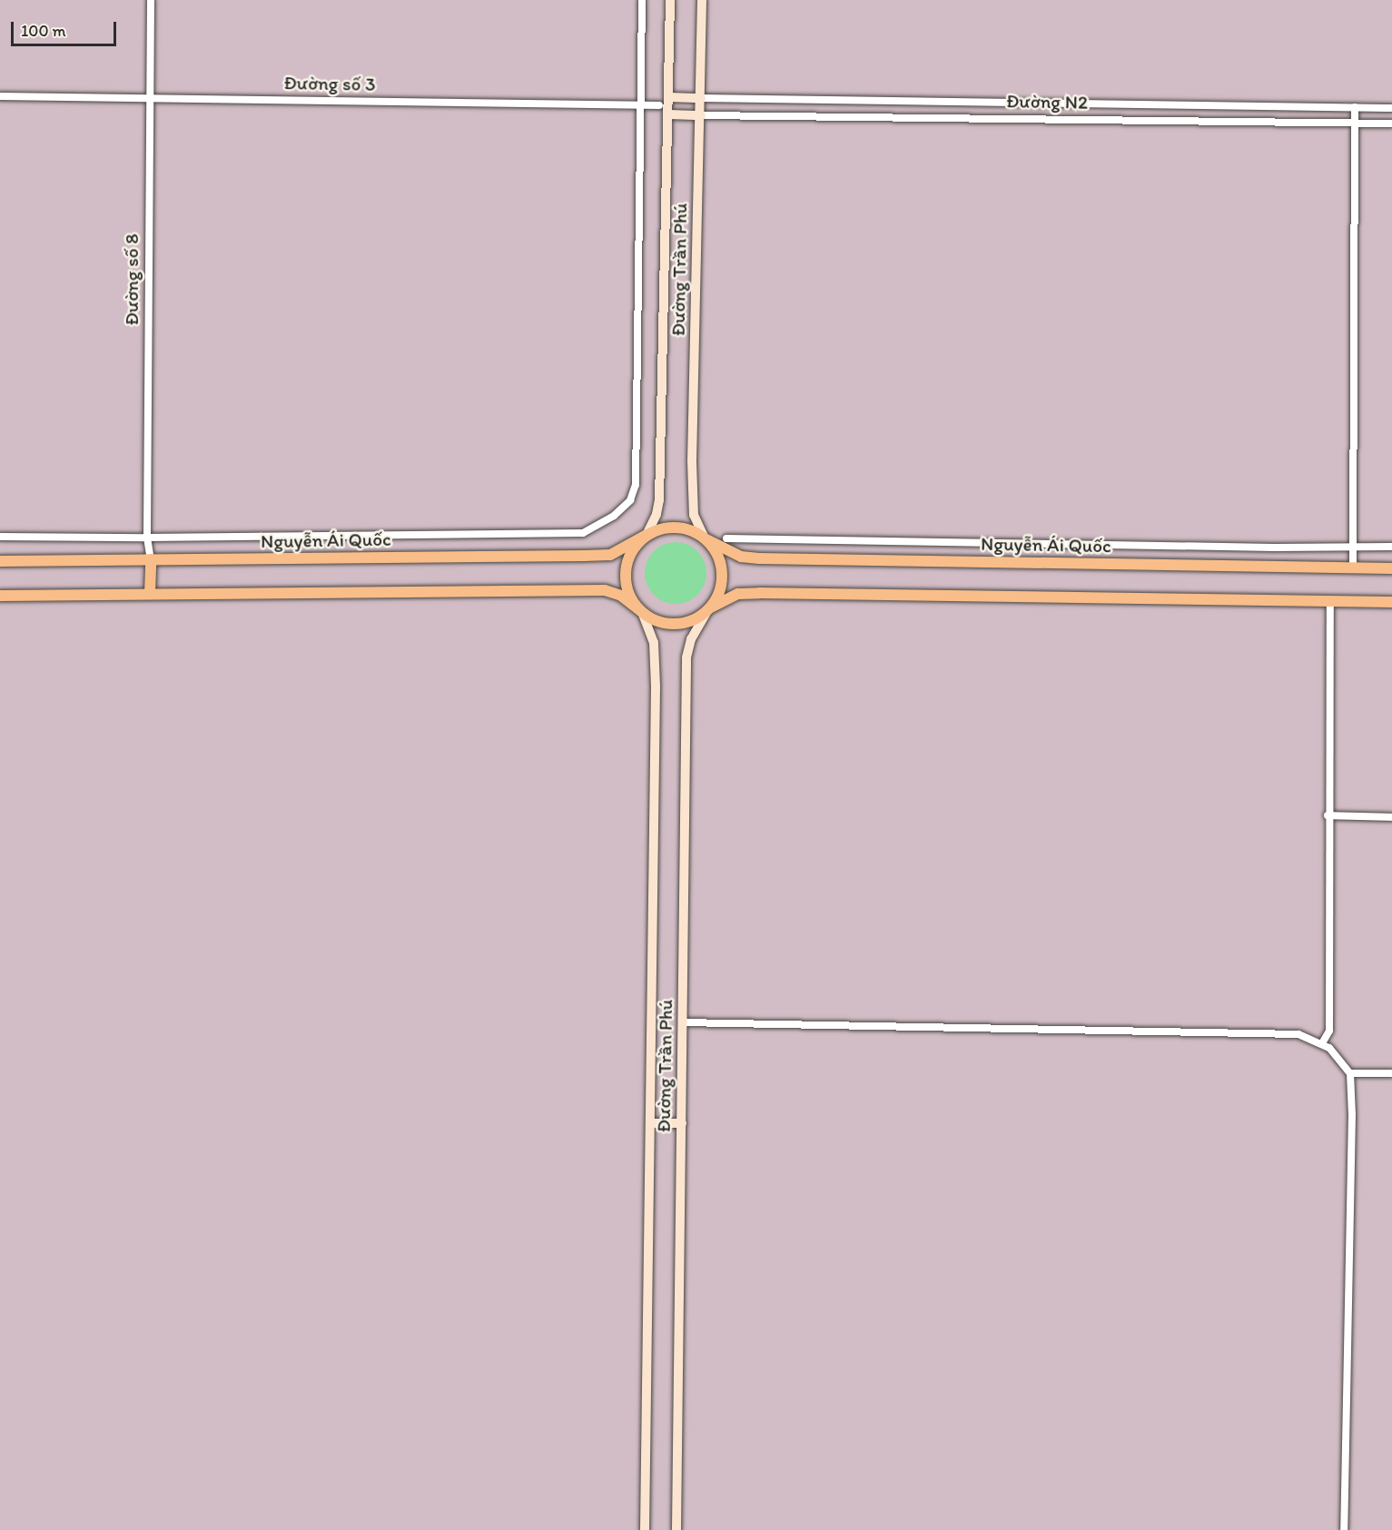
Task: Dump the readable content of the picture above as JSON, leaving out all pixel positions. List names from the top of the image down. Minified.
{"streets":{"main road":["Đường Trần Phú","Nguyễn Ái Quốc"],"street":["Đường số 3","Đường N2","Đường số 8"]},"crossings":[["Đường số 3","Đường số 8"],["Đường N2","Đường Trần Phú"],["Đường Trần Phú","Nguyễn Ái Quốc"],["Đường số 8","Nguyễn Ái Quốc"]],"scale_bar":"100 m"}
